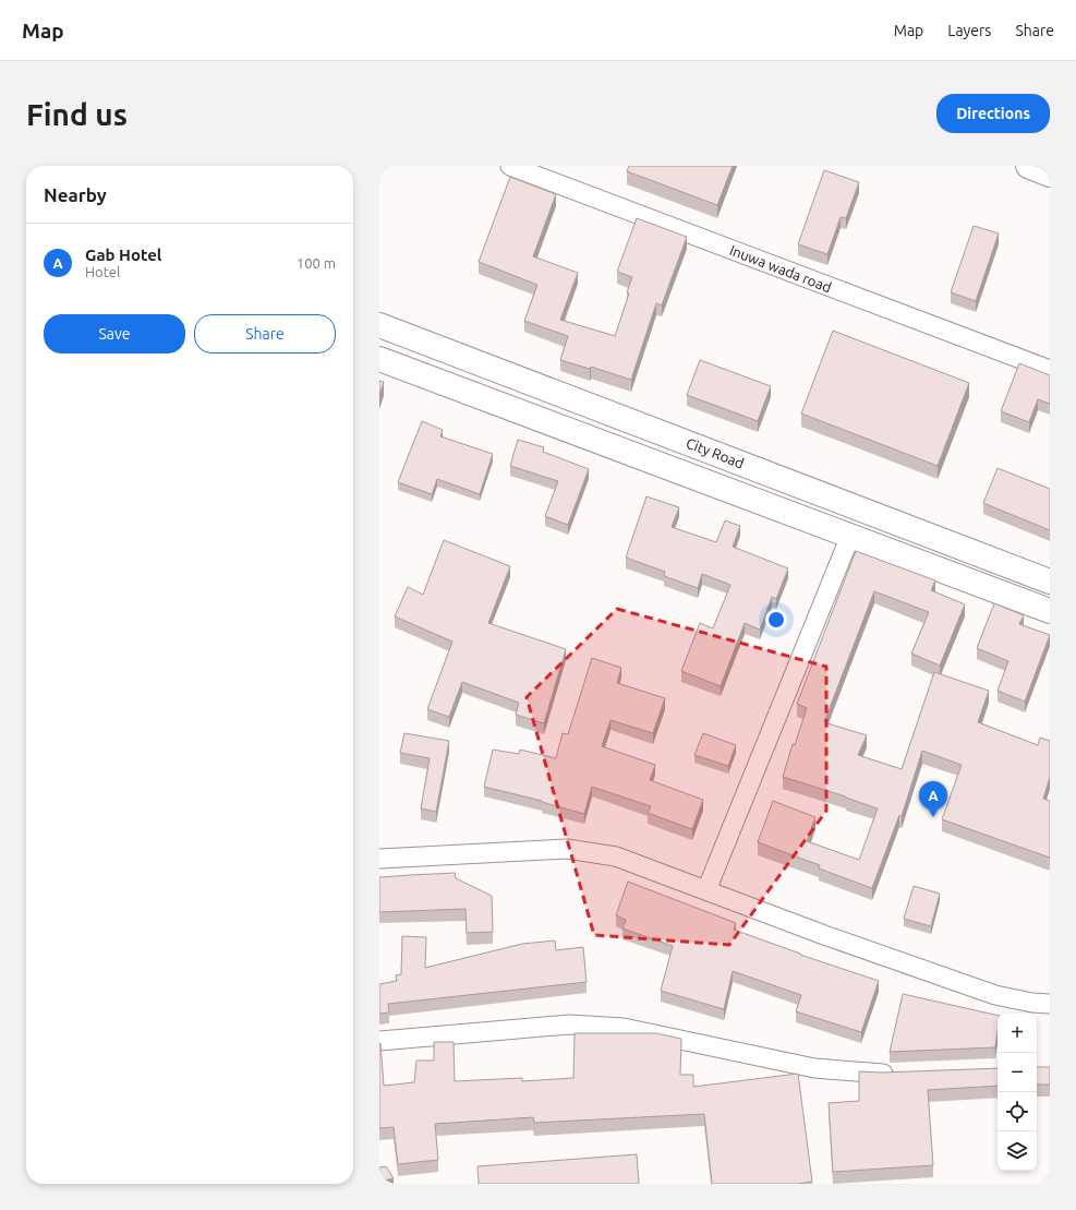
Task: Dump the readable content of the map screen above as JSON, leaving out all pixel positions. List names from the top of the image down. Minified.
{"streets":{"main road":["City Road"],"street":["Inuwa wada road"]},"page":{"header":"Map","nav":["Map","Layers","Share"],"buttons":["Directions",["Save","Share"]],"title":"Find us","heading":"Nearby","list":[{"mark":"A","name":"Gab Hotel","note":"Hotel","value":"100 m"}],"pins":"A","map_buttons":["+","−"]}}
